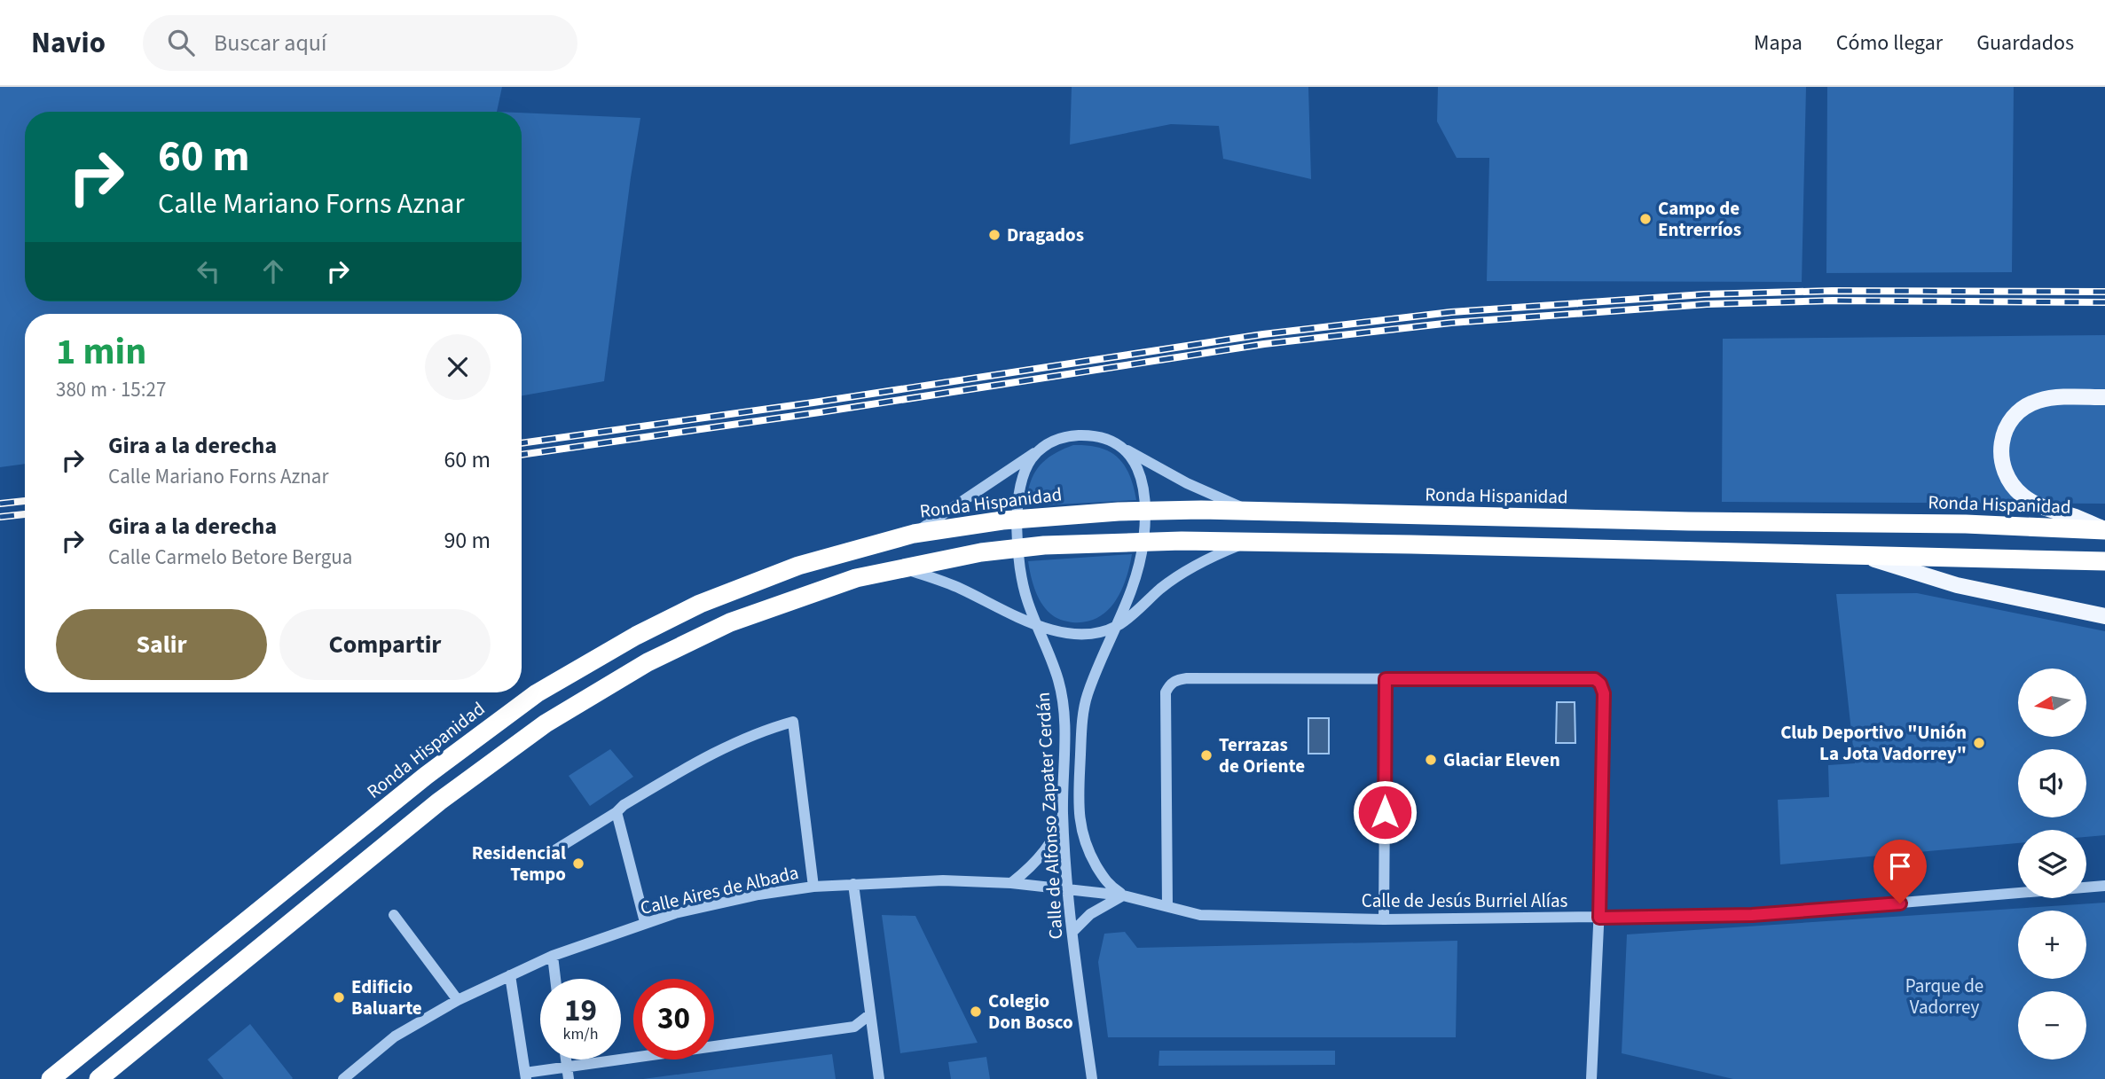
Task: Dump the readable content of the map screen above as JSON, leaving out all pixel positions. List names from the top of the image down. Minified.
{"streets":{"highway":["Ronda Hispanidad"],"street":["Calle de Alfonso Zapater Cerdán","Calle Aires de Albada","Calle de Jesús Burriel Alías"]},"crossings":[["Ronda Hispanidad","Calle de Alfonso Zapater Cerdán"],["Calle de Alfonso Zapater Cerdán","Calle Aires de Albada"],["Calle de Alfonso Zapater Cerdán","Calle de Jesús Burriel Alías"],["Calle Aires de Albada","Calle de Jesús Burriel Alías"]],"parks":["Parque de Vadorrey"],"places":["Campo de Entrerríos","Dragados","Club Deportivo \"Unión La Jota Vadorrey\"","Terrazas de Oriente","Glaciar Eleven","Residencial Tempo","Edificio Baluarte","Colegio Don Bosco"],"north":"left","page":{"header":"Navio","search":"Buscar aquí","nav":["Mapa","Cómo llegar","Guardados"],"turn":["60 m","Calle Mariano Forns Aznar"],"heading":["1 min","380 m · 15:27"],"list":[{"name":"Gira a la derecha","note":"Calle Mariano Forns Aznar","value":"60 m"},{"name":"Gira a la derecha","note":"Calle Carmelo Betore Bergua","value":"90 m"}],"buttons":["Salir","Compartir"],"map_buttons":["+","−"],"speed":"19 km/h","limit":"30"}}
